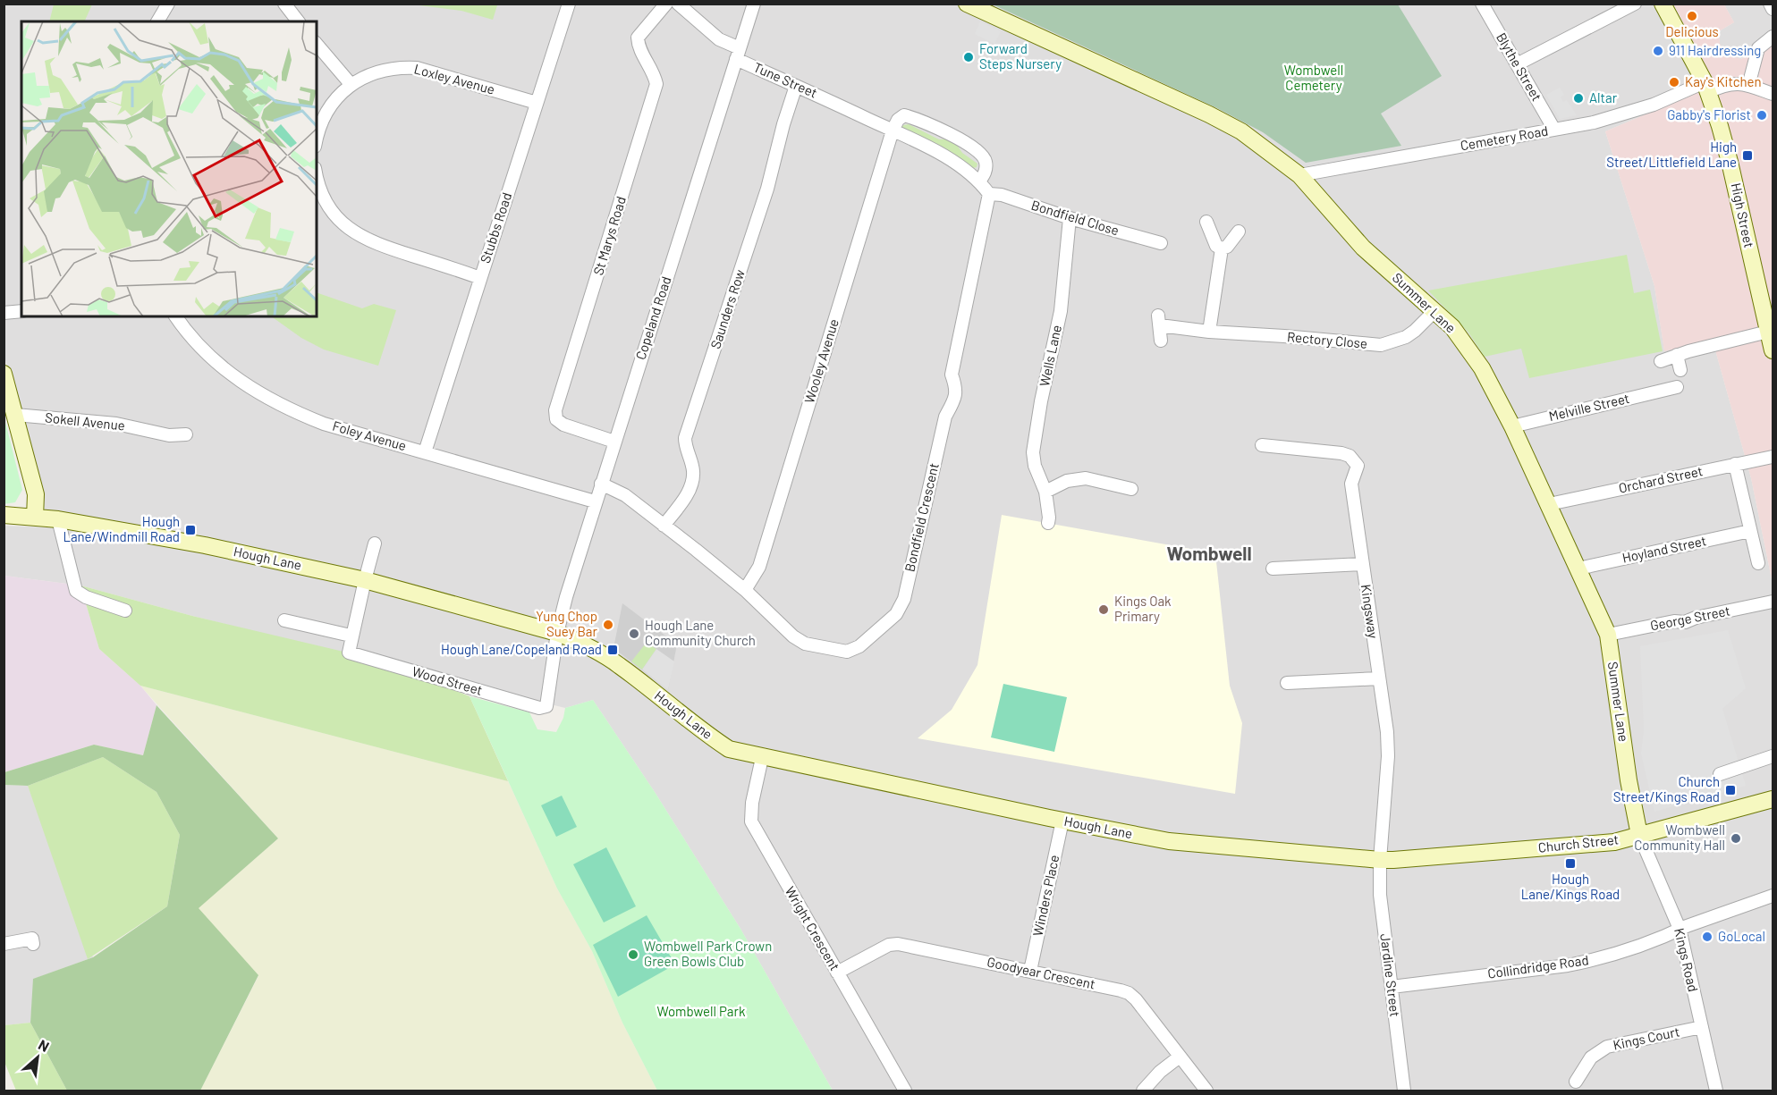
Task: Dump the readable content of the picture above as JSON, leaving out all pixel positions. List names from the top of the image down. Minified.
{"streets":{"main road":["High Street","Summer Lane","Hough Lane","Church Street"],"street":["Blythe Street","Loxley Avenue","Tune Street","Cemetery Road","Bondfield Close","Stubbs Road","St Marys Road","Saunders Row","Copeland Road","Rectory Close","Wells Lane","Wooley Avenue","Melville Street","Sokell Avenue","Foley Avenue","Orchard Street","Bondfield Crescent","Hoyland Street","Kingsway","George Street","Wood Street","Winders Place","Wright Crescent","Kings Road","Collindridge Road","Goodyear Crescent","Jardine Street","Kings Court"]},"crossings":[["Blythe Street","Cemetery Road"],["Loxley Avenue","Stubbs Road"],["Tune Street","Saunders Row"],["Tune Street","Copeland Road"],["Tune Street","Wooley Avenue"],["Cemetery Road","High Street"],["Cemetery Road","Summer Lane"],["Bondfield Close","Wells Lane"],["Bondfield Close","Bondfield Crescent"],["Stubbs Road","Foley Avenue"],["St Marys Road","Copeland Road"],["Summer Lane","Rectory Close"],["Summer Lane","Melville Street"],["Summer Lane","Orchard Street"],["Summer Lane","Hoyland Street"],["Summer Lane","George Street"],["Summer Lane","Church Street"],["Summer Lane","Kings Road"],["Saunders Row","Bondfield Crescent"],["Copeland Road","Foley Avenue"],["Copeland Road","Hough Lane"],["Copeland Road","Wood Street"],["Wooley Avenue","Bondfield Crescent"],["Hough Lane","Kingsway"],["Hough Lane","Wood Street"],["Hough Lane","Church Street"],["Hough Lane","Winders Place"],["Hough Lane","Wright Crescent"],["Hough Lane","Jardine Street"],["Kingsway","Church Street"],["Kingsway","Jardine Street"],["Church Street","Kings Road"],["Church Street","Jardine Street"],["Winders Place","Goodyear Crescent"],["Wright Crescent","Goodyear Crescent"],["Kings Road","Collindridge Road"],["Kings Road","Kings Court"],["Collindridge Road","Jardine Street"]],"districts":["Wombwell"],"parks":["Wombwell Cemetery","Wombwell Park"],"places":{"other":["Delicious","911 Hairdressing","Forward Steps Nursery","Kay's Kitchen","Altar","Gabby's Florist","Kings Oak Primary","Yung Chop Suey Bar","Hough Lane Community Church","Wombwell Community Hall","GoLocal","Wombwell Park Crown Green Bowls Club"],"transit":["High Street/Littlefield Lane","Hough Lane/Windmill Road","Hough Lane/Copeland Road","Church Street/Kings Road","Hough Lane/Kings Road"]},"north":"top right"}
